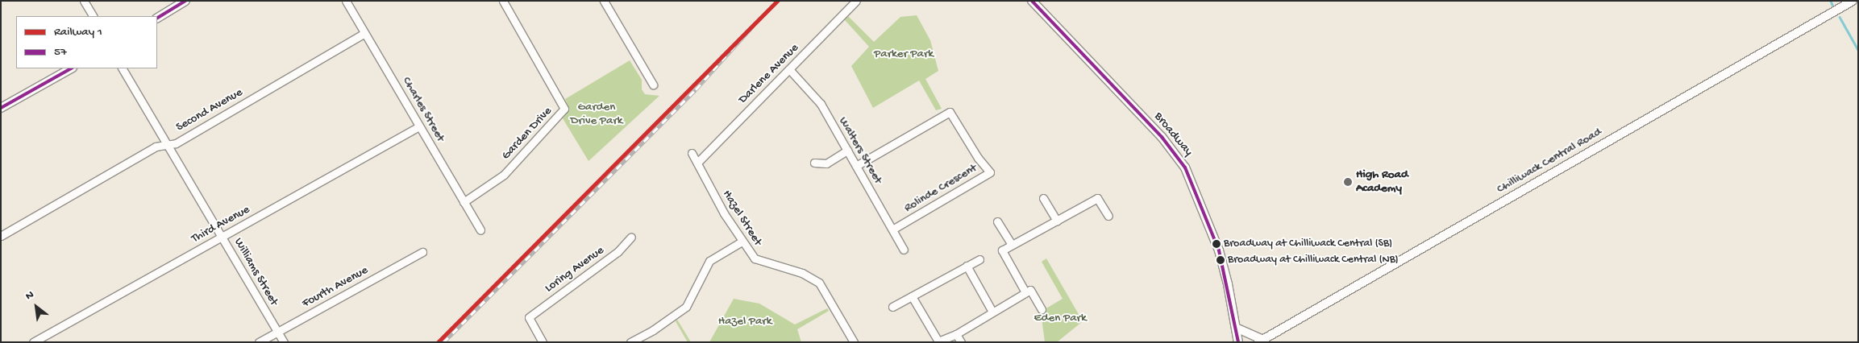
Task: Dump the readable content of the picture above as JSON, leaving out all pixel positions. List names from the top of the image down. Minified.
{"streets":{"street":["Darlene Avenue","Charles Street","Second Avenue","Garden Drive","Broadway","Walters Street","Chilliwack Central Road","Rolinde Crescent","Hazel Street","Third Avenue","Loring Avenue","Williams Street","Fourth Avenue"]},"crossings":[["Darlene Avenue","Walters Street"],["Darlene Avenue","Hazel Street"],["Charles Street","Second Avenue"],["Charles Street","Garden Drive"],["Charles Street","Third Avenue"],["Second Avenue","Williams Street"],["Walters Street","Rolinde Crescent"],["Third Avenue","Williams Street"],["Williams Street","Fourth Avenue"]],"parks":["Parker Park","Garden Drive Park","Eden Park","Hazel Park"],"places":["High Road Academy","Broadway at Chilliwack Central (SB)","Broadway at Chilliwack Central (NB)"],"lines":["rail line 1","transit line 57"],"legend":["Railway 1","57"],"north":"top left"}
